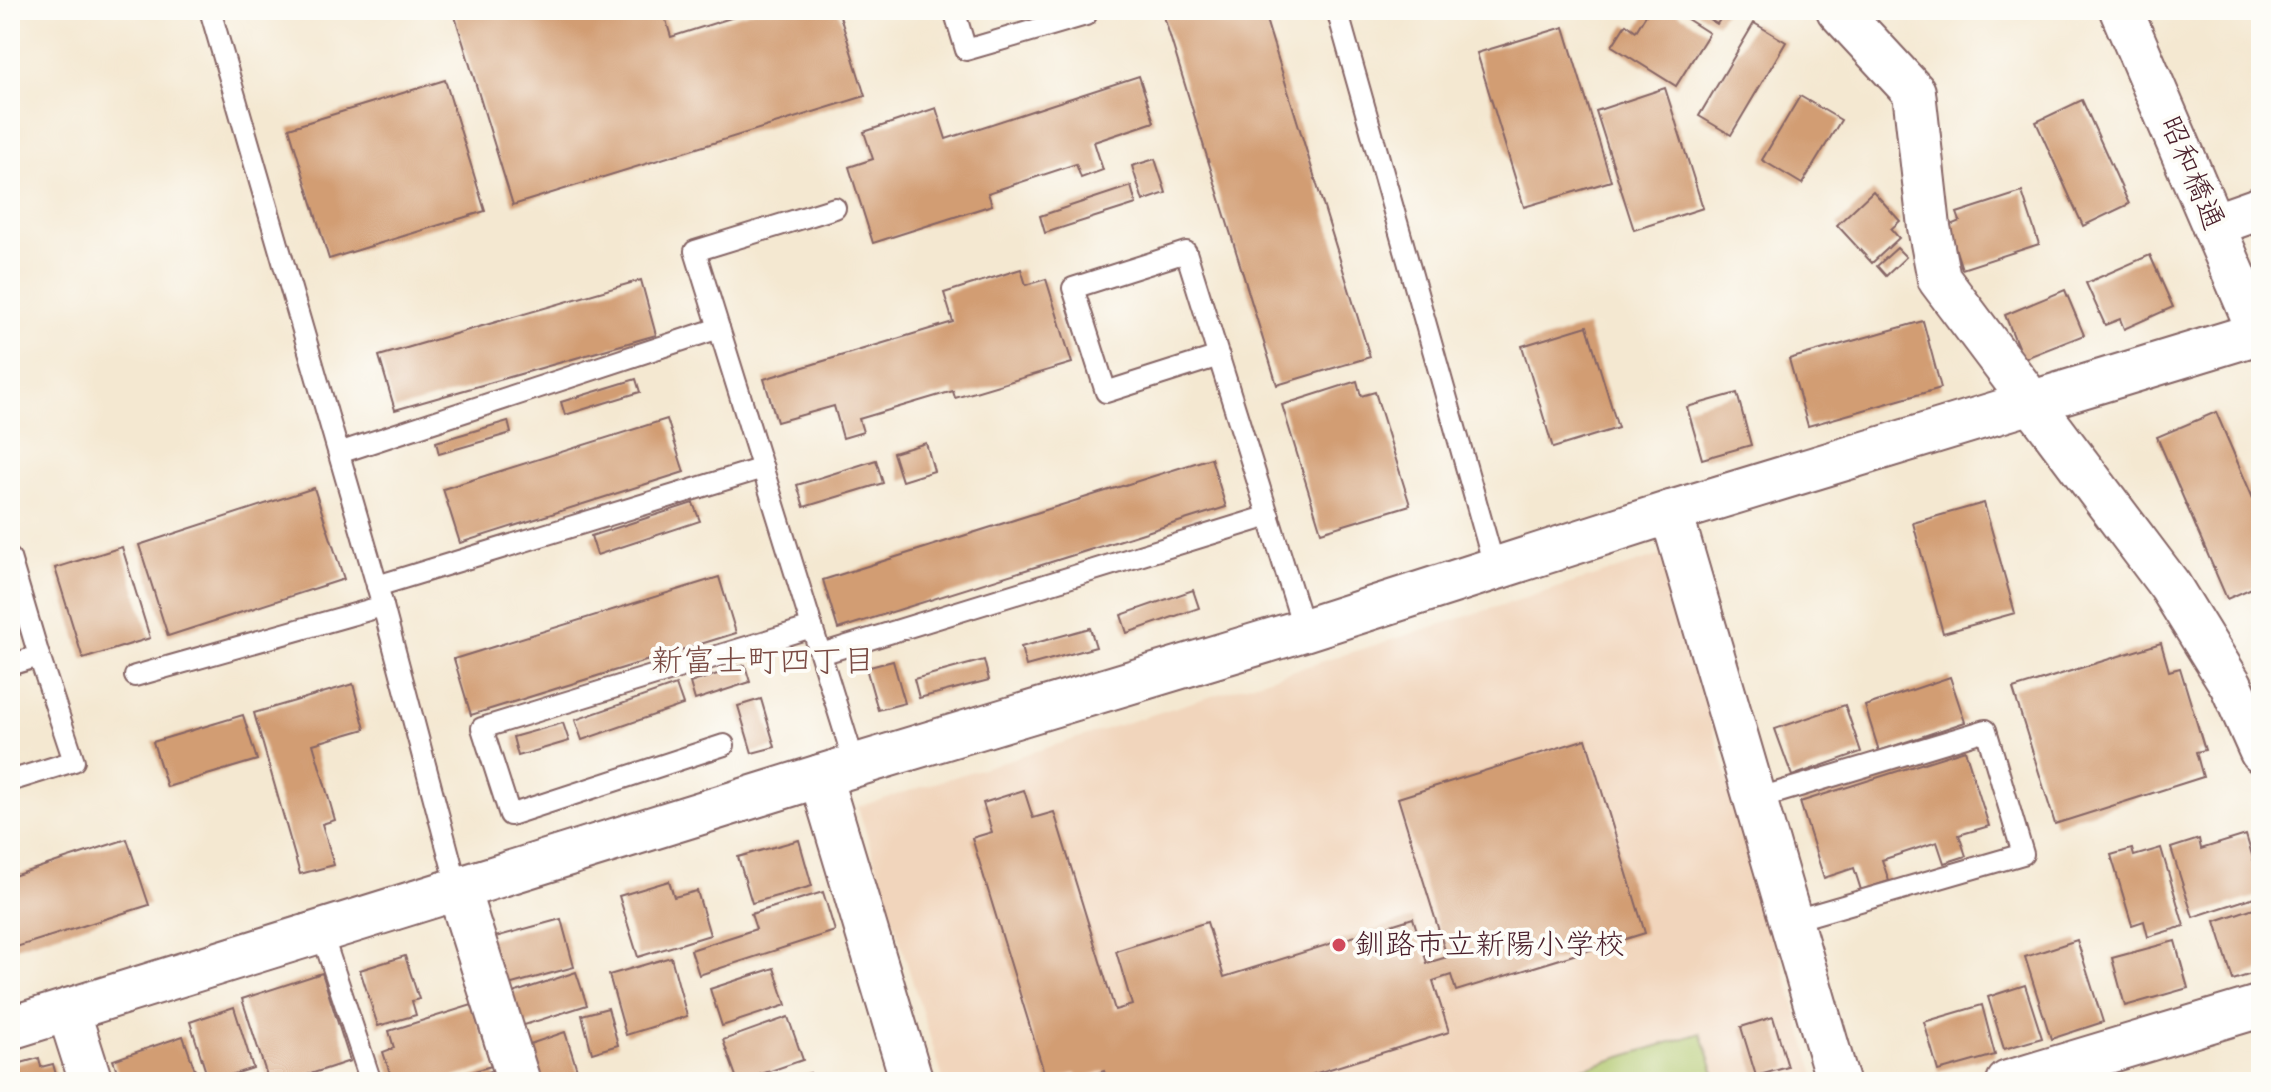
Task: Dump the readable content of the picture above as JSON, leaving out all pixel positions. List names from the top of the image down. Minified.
{"streets":{"street":["昭和橋通"]},"districts":["新富士町四丁目"],"places":["釧路市立新陽小学校"]}
